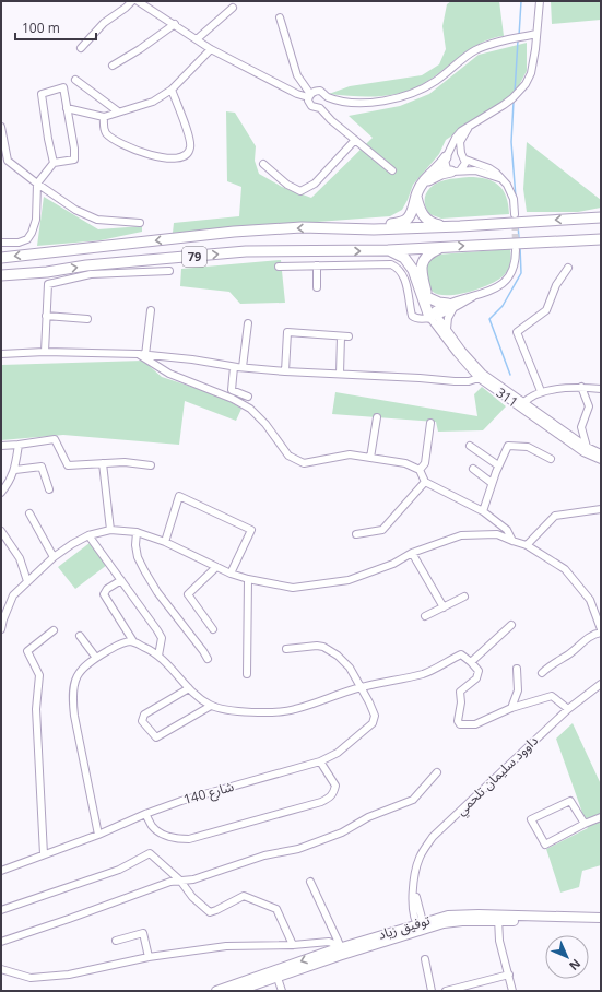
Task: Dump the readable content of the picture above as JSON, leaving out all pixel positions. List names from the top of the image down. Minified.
{"streets":{"highway":["79"],"main road":["توفيق زياد"],"street":["311","داوود سليمان تلحمي","شارع 140"]},"crossings":[["داوود سليمان تلحمي","توفيق زياد"]],"scale_bar":"100 m","north":"bottom right"}
